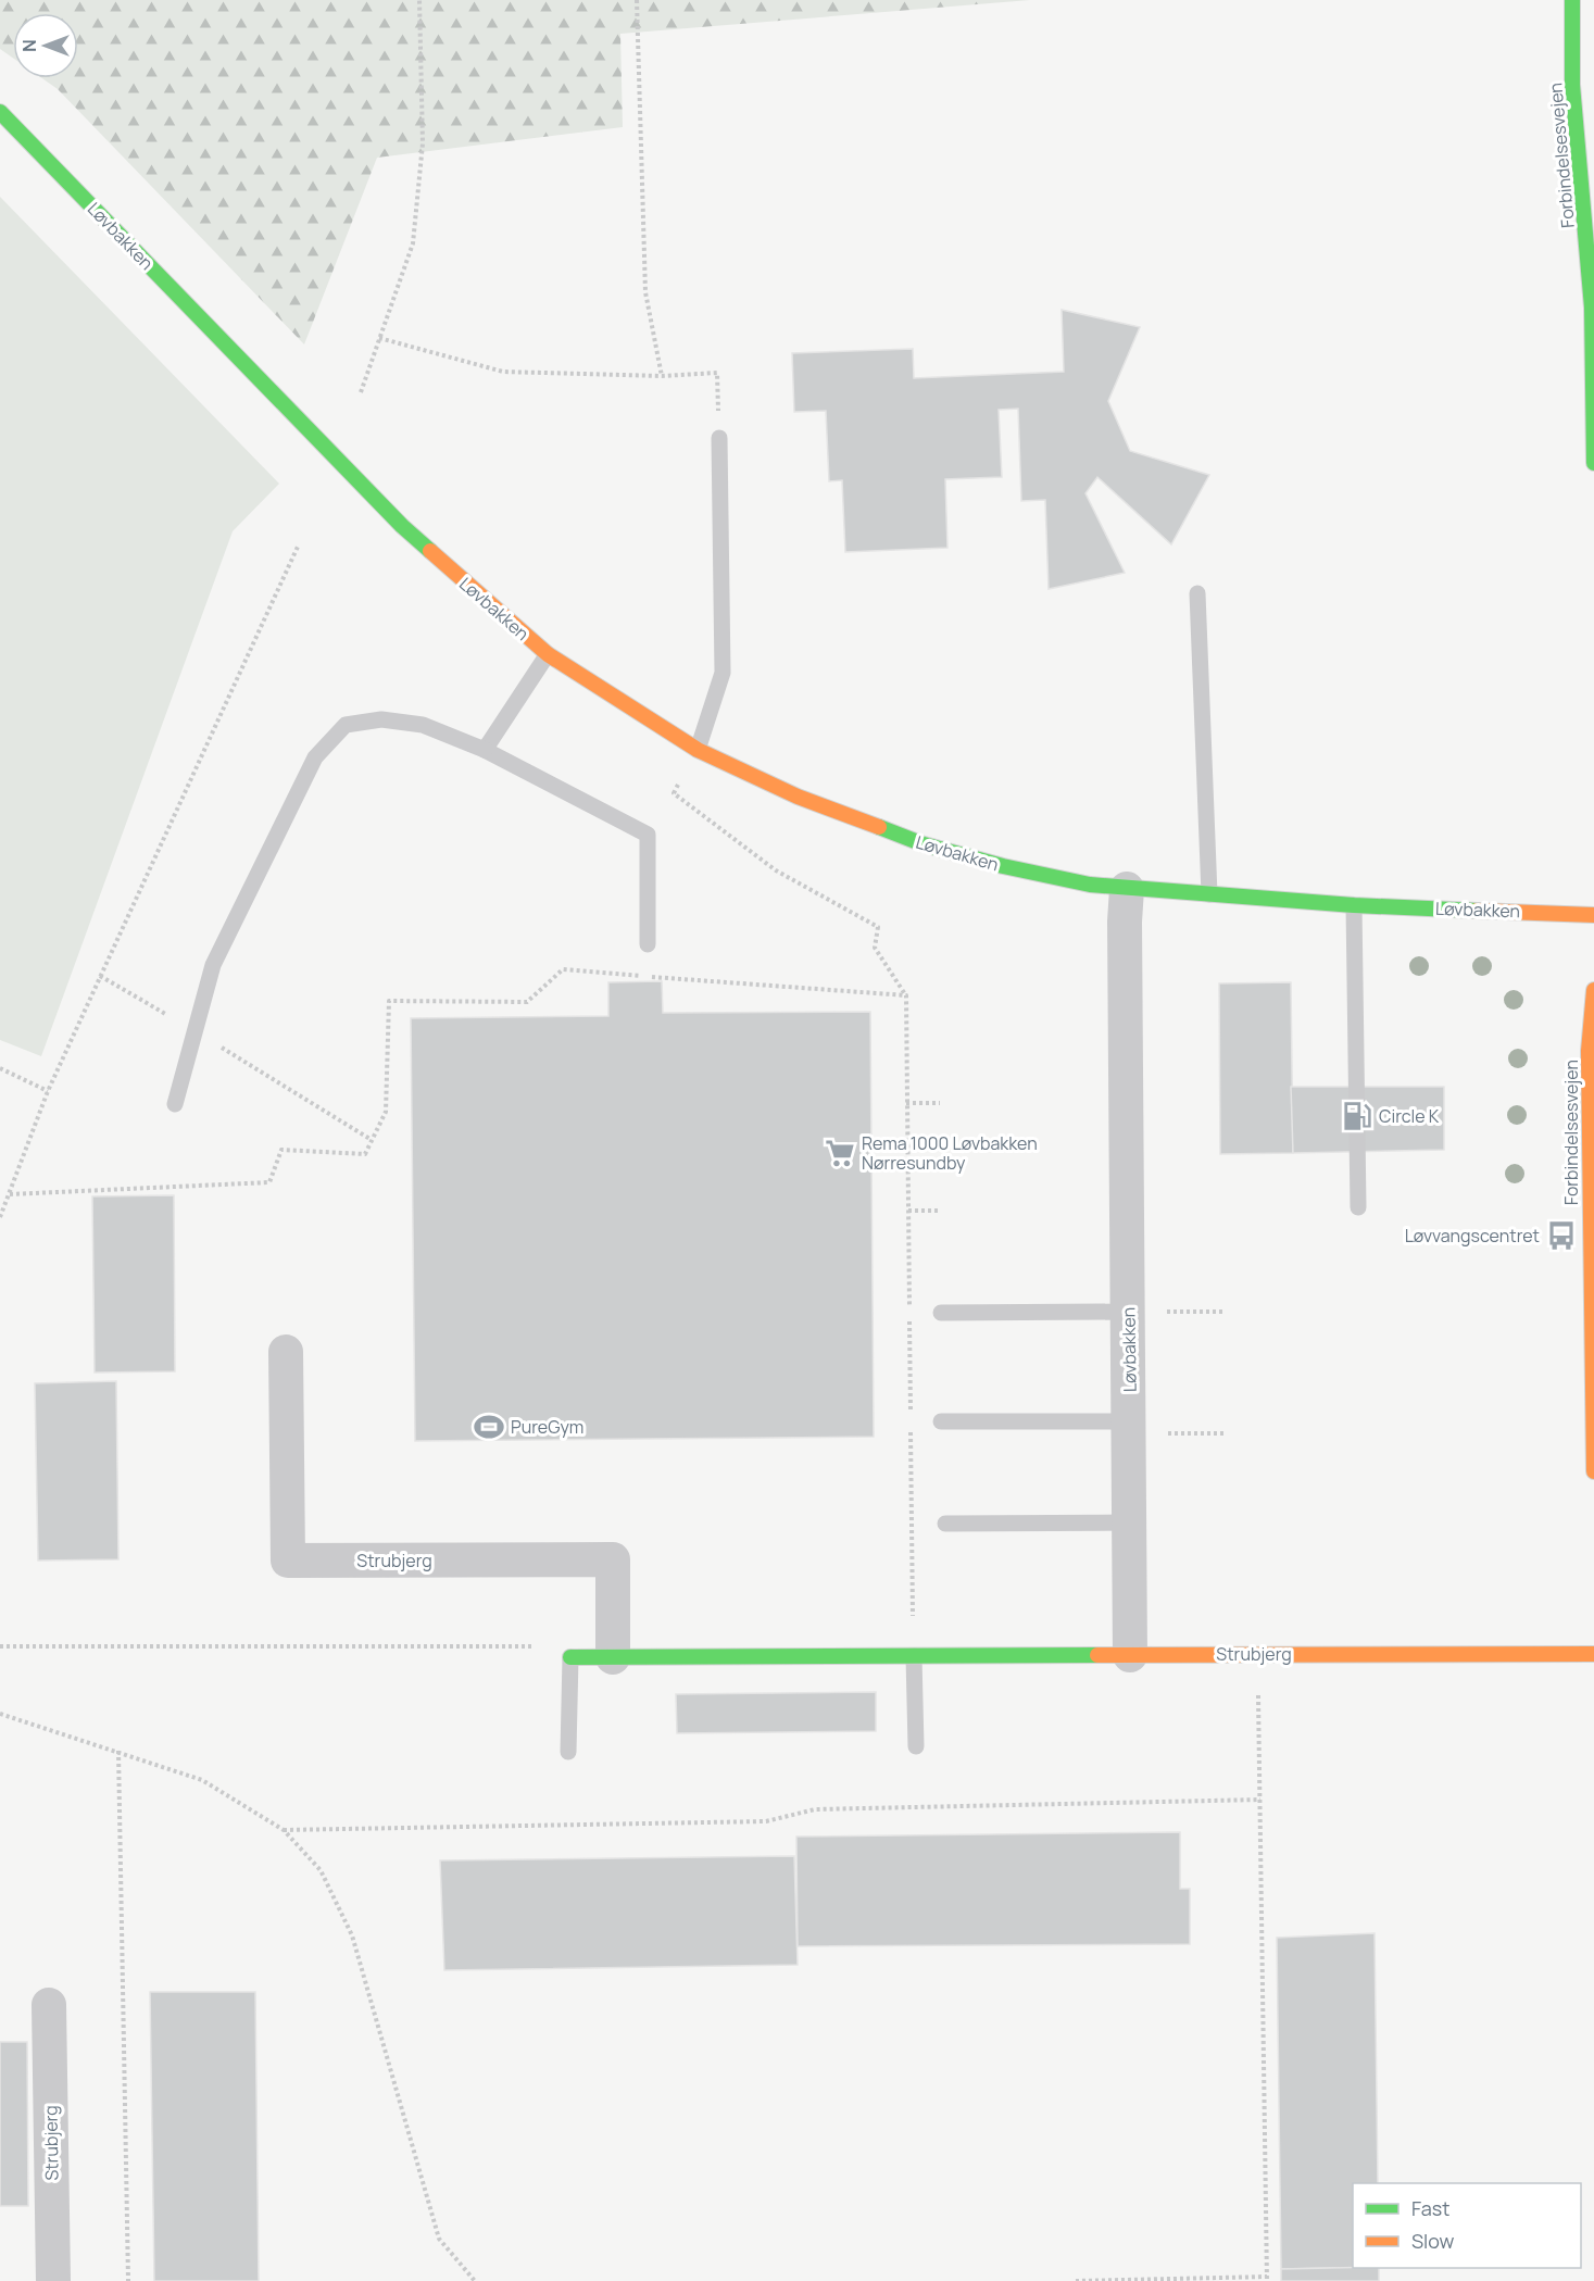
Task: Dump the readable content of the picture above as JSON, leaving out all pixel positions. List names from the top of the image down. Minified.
{"streets":{"street":["Forbindelsesvejen","Løvbakken","Strubjerg"]},"crossings":[["Løvbakken","Strubjerg"]],"places":{"fuel station":["Circle K"],"supermarket":["Rema 1000 Løvbakken Nørresundby"],"bus stop":["Løvvangscentret"],"sports":["PureGym"]},"legend":["Fast","Slow"],"north":"left"}
